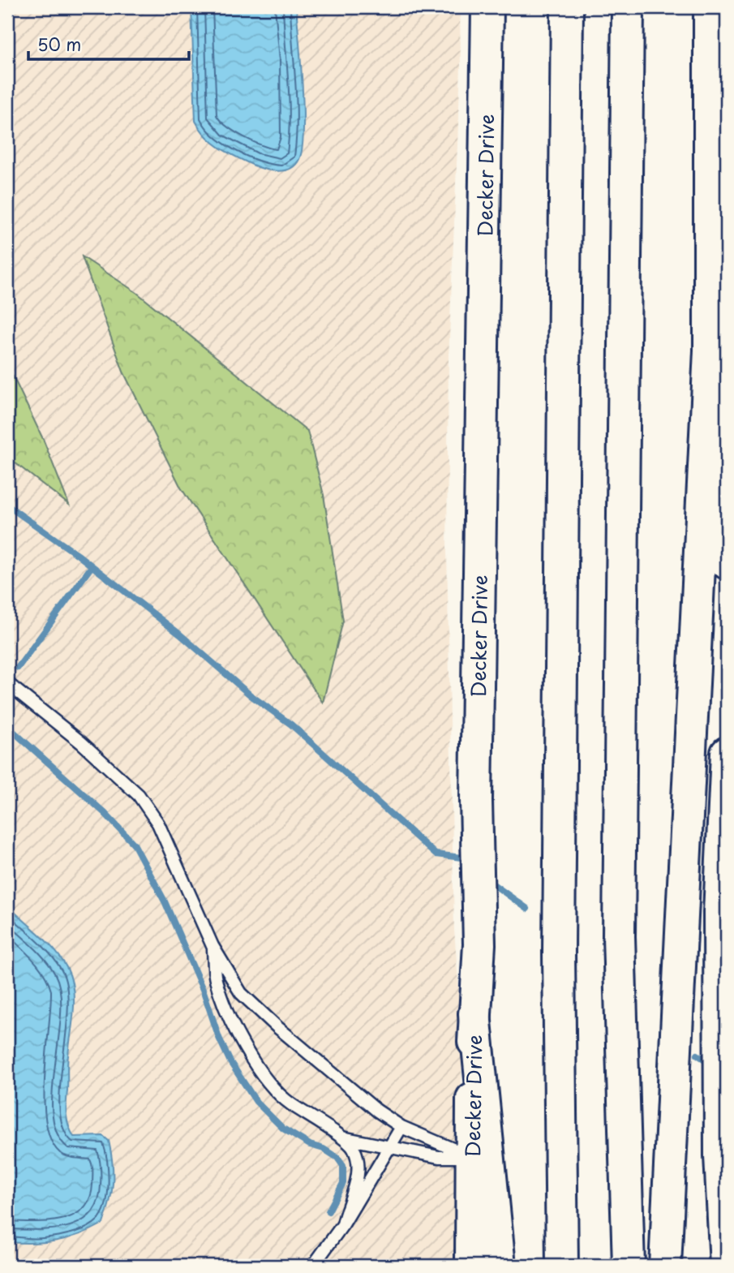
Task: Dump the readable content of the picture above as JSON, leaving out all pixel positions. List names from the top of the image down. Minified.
{"streets":{"main road":["Decker Drive"]},"scale_bar":"50 m"}
